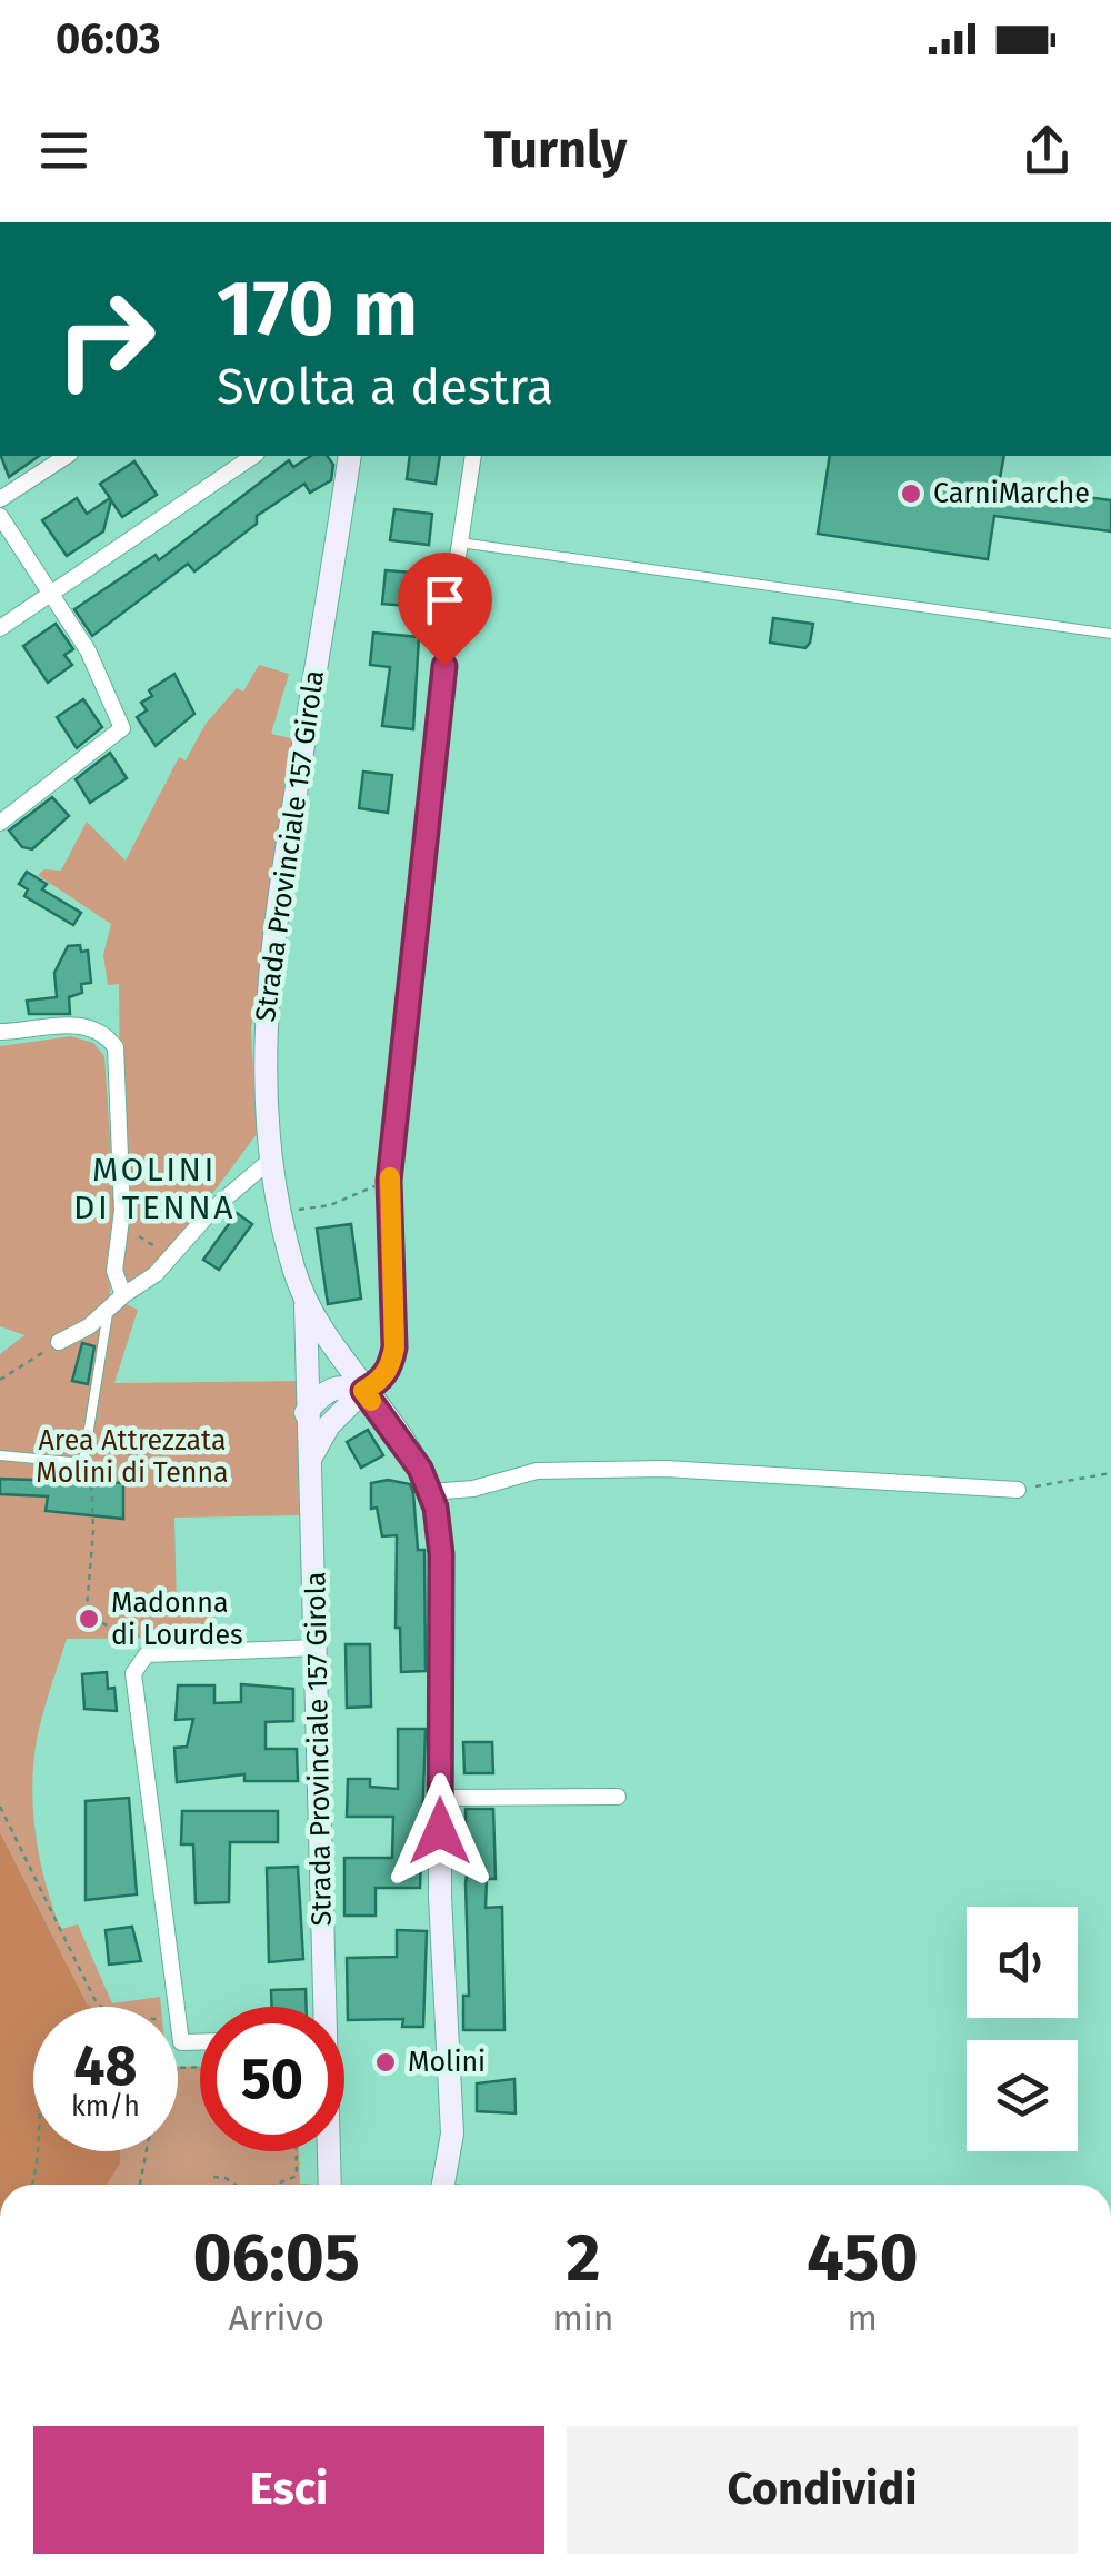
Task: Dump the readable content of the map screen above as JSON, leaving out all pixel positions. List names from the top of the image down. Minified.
{"streets":{"main road":["Strada Provinciale 157 Girola"]},"districts":["MOLINI DI TENNA"],"parks":["Area Attrezzata Molini di Tenna"],"places":["CarniMarche","Madonna di Lourdes","Molini"],"page":{"status":"06:03","header":"Turnly","turn":["170 m","Svolta a destra"],"speed":"48 km/h","limit":"50","eta":["06:05","Arrivo","2","min","450","m"],"buttons":["Esci","Condividi"]}}
